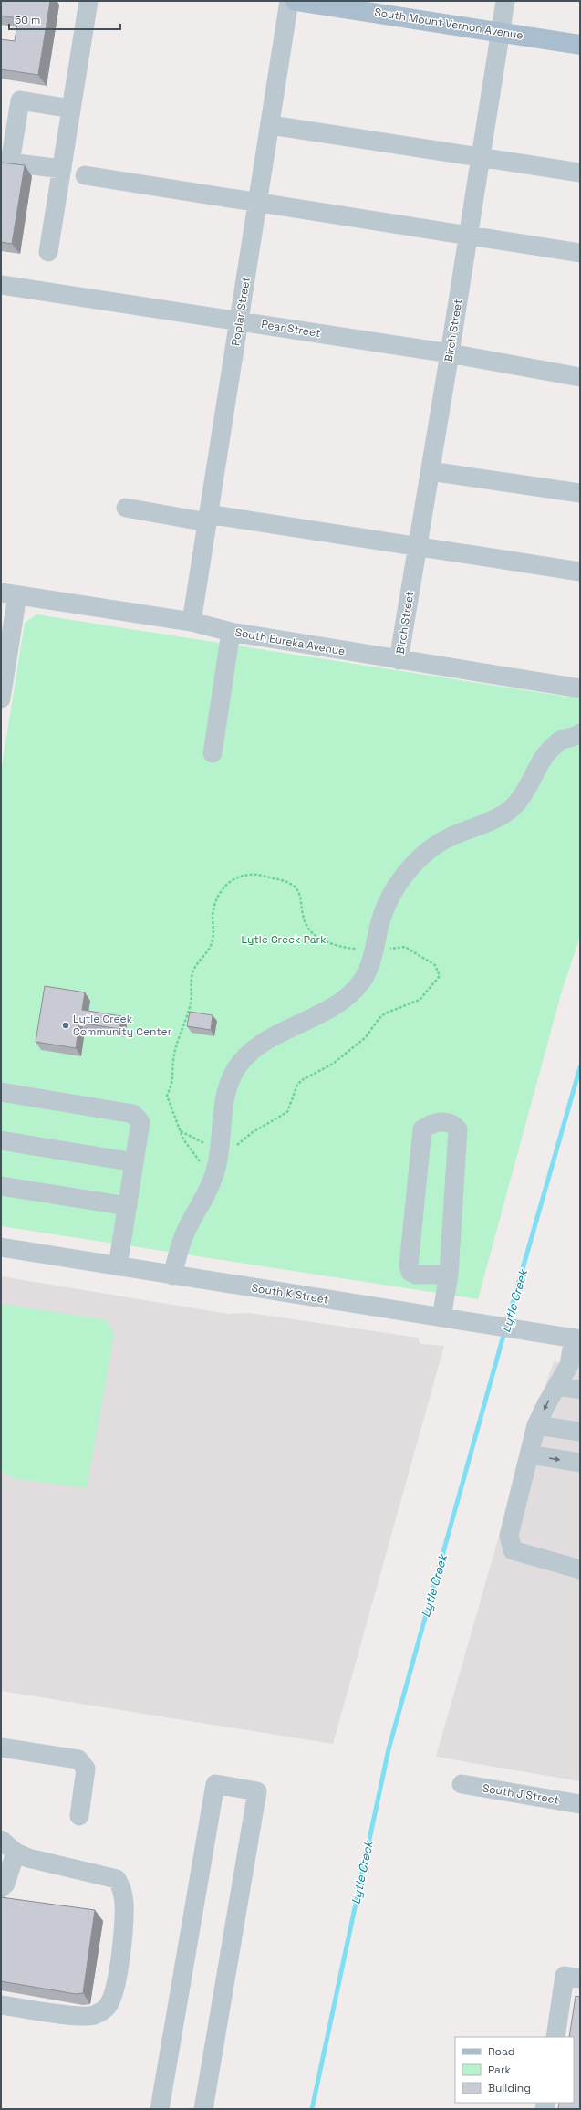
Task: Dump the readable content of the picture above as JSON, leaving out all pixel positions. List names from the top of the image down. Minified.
{"streets":{"main road":["South Mount Vernon Avenue"],"street":["Poplar Street","Pear Street","Birch Street","South Eureka Avenue","South K Street","South J Street"]},"crossings":[["South Mount Vernon Avenue","Birch Street"],["Poplar Street","Pear Street"],["Poplar Street","South Eureka Avenue"],["Pear Street","Birch Street"],["Birch Street","South Eureka Avenue"]],"water":["Lytle Creek"],"parks":["Lytle Creek Park"],"places":["Lytle Creek Community Center"],"legend":["Road","Park","Building"],"scale_bar":"50 m"}
